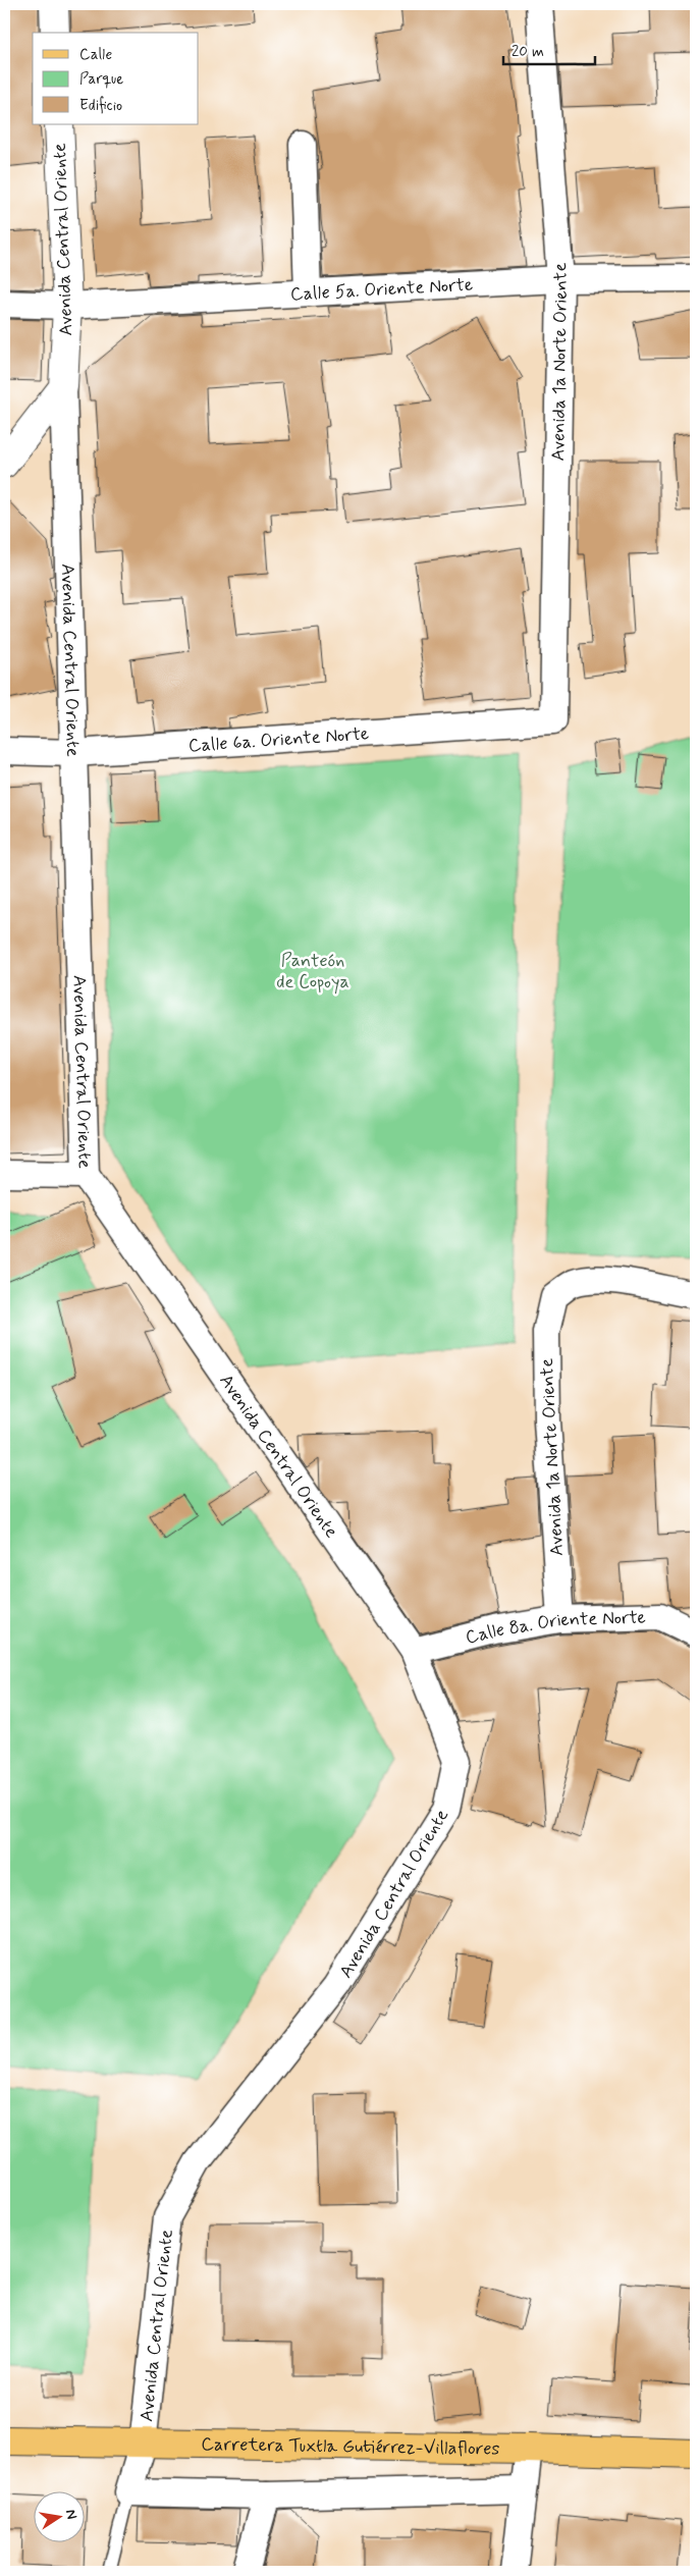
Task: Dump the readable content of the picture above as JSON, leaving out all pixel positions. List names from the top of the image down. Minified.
{"streets":{"main road":["Carretera Tuxtla Gutiérrez-Villaflores"],"street":["Avenida Central Oriente","Calle 5a. Oriente Norte","Avenida 1a Norte Oriente","Calle 6a. Oriente Norte","Calle 8a. Oriente Norte"]},"crossings":[["Avenida Central Oriente","Calle 5a. Oriente Norte"],["Avenida Central Oriente","Calle 6a. Oriente Norte"],["Avenida Central Oriente","Calle 8a. Oriente Norte"],["Avenida Central Oriente","Carretera Tuxtla Gutiérrez-Villaflores"],["Calle 5a. Oriente Norte","Avenida 1a Norte Oriente"],["Avenida 1a Norte Oriente","Calle 6a. Oriente Norte"],["Avenida 1a Norte Oriente","Calle 8a. Oriente Norte"]],"parks":["Panteón de Copoya"],"legend":["Calle","Parque","Edificio"],"scale_bar":"20 m","north":"right"}
